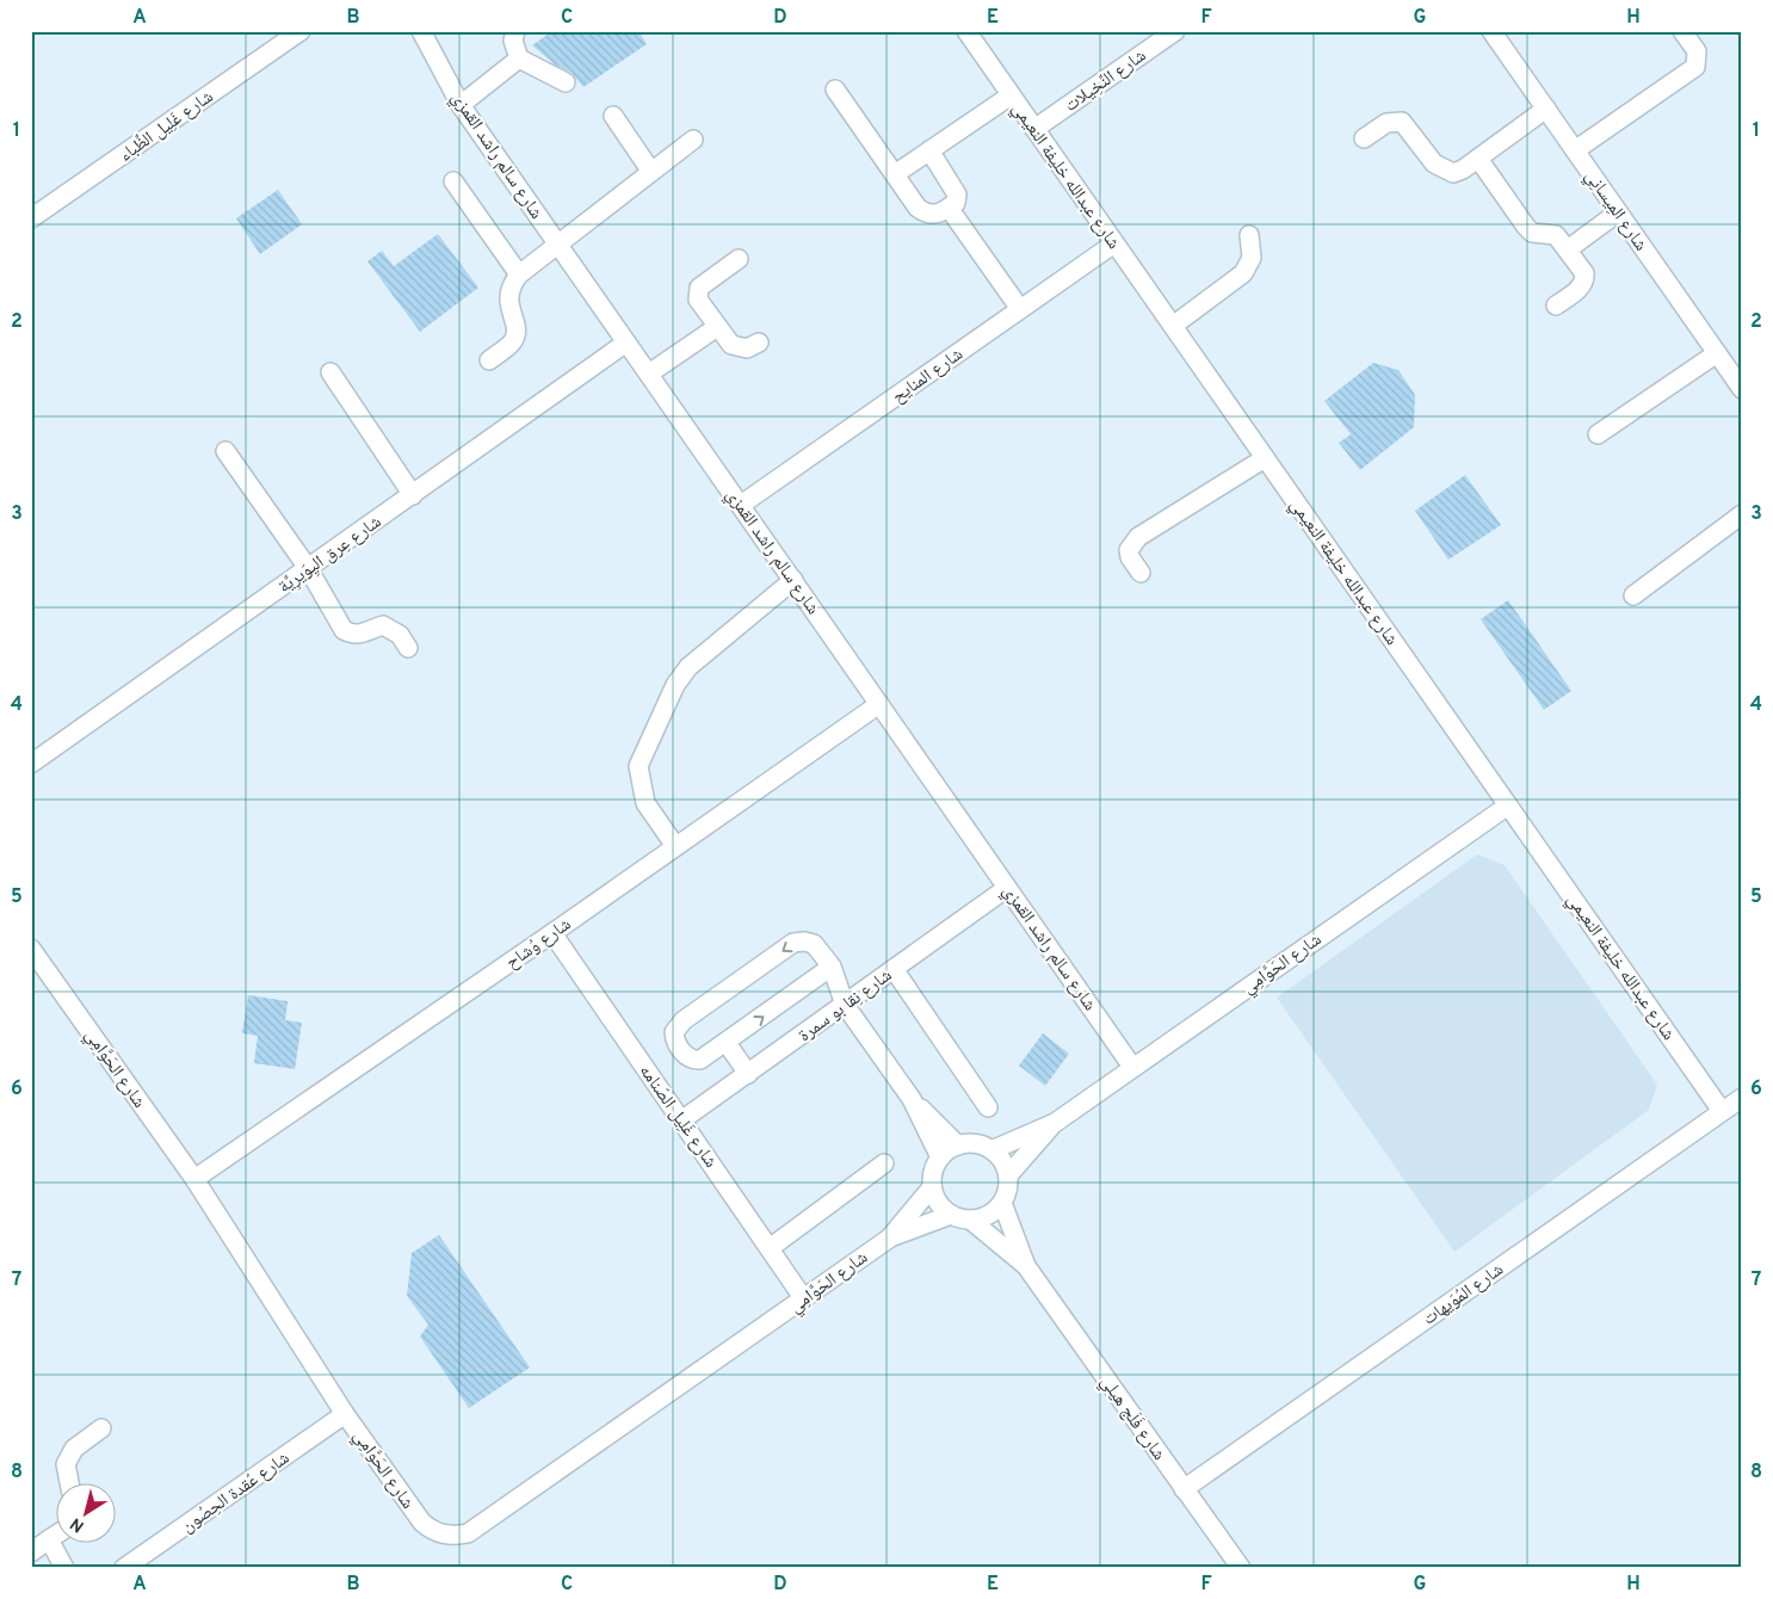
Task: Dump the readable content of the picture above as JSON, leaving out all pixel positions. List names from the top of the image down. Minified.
{"streets":{"street":["شارع النِّخِيلات","شارع غَلِيل الظِّباء","شارع سالم راشد القمزي","شارع عبدالله خليفة النعيمي","شارع المِيسانِي","شارع المنايح","شارع عِرق اليِوَيرِيَّة","شارع وُشاح","شارع الحَوَّامِي","شارع نِقا بو سمرة","شارع غَلِيل الصّنامه","شارع المُوَيهات","شارع فَلَج هيلي","شارع عُقدة الحِصُون"]},"crossings":[["شارع النِّخِيلات","شارع عبدالله خليفة النعيمي"],["شارع سالم راشد القمزي","شارع المنايح"],["شارع سالم راشد القمزي","شارع عِرق اليِوَيرِيَّة"],["شارع سالم راشد القمزي","شارع وُشاح"],["شارع سالم راشد القمزي","شارع الحَوَّامِي"],["شارع سالم راشد القمزي","شارع نِقا بو سمرة"],["شارع عبدالله خليفة النعيمي","شارع المنايح"],["شارع عبدالله خليفة النعيمي","شارع الحَوَّامِي"],["شارع عبدالله خليفة النعيمي","شارع المُوَيهات"],["شارع وُشاح","شارع الحَوَّامِي"],["شارع وُشاح","شارع غَلِيل الصّنامه"],["شارع الحَوَّامِي","شارع غَلِيل الصّنامه"],["شارع الحَوَّامِي","شارع فَلَج هيلي"],["شارع الحَوَّامِي","شارع عُقدة الحِصُون"],["شارع نِقا بو سمرة","شارع غَلِيل الصّنامه"],["شارع المُوَيهات","شارع فَلَج هيلي"]],"north":"bottom left","grid":{"columns":["A","B","C","D","E","F","G","H"],"rows":["1","2","3","4","5","6","7","8"]}}
